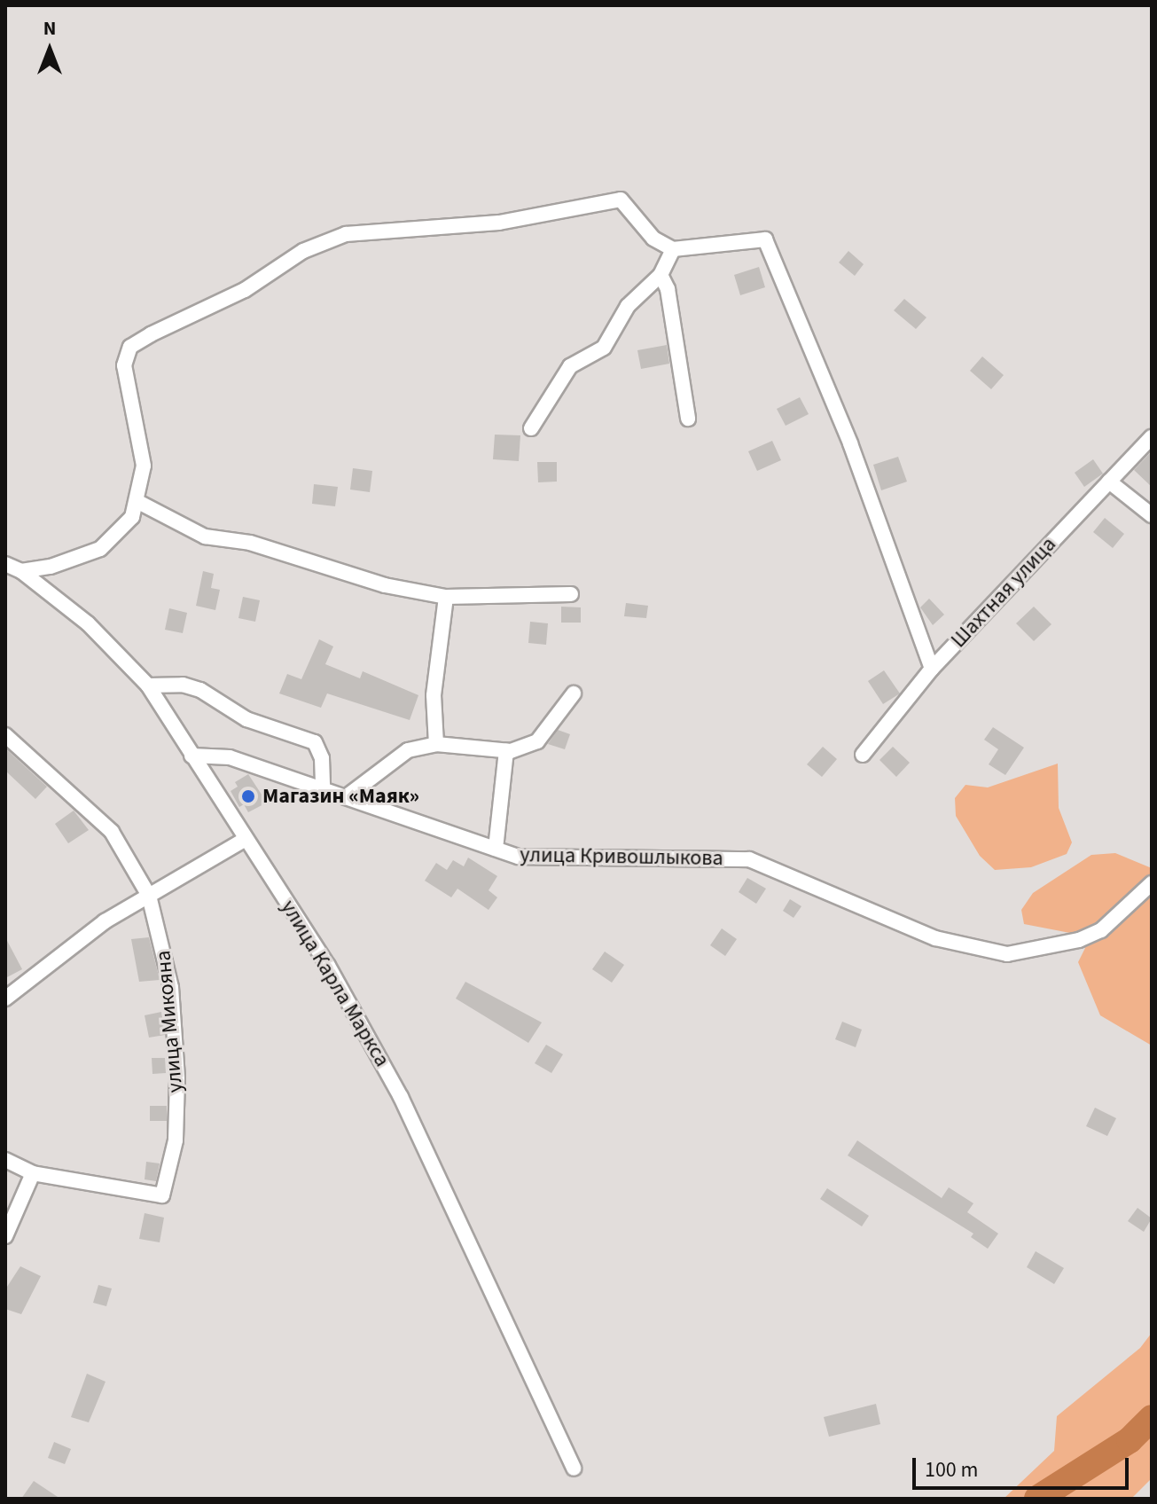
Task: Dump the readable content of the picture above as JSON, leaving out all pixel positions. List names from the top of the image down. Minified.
{"streets":{"street":["Шахтная улица","улица Кривошлыкова","улица Карла Маркса","улица Микояна"]},"crossings":[["улица Кривошлыкова","улица Карла Маркса"]],"places":["Магазин «Маяк»"],"scale_bar":"100 m","north":"top"}
